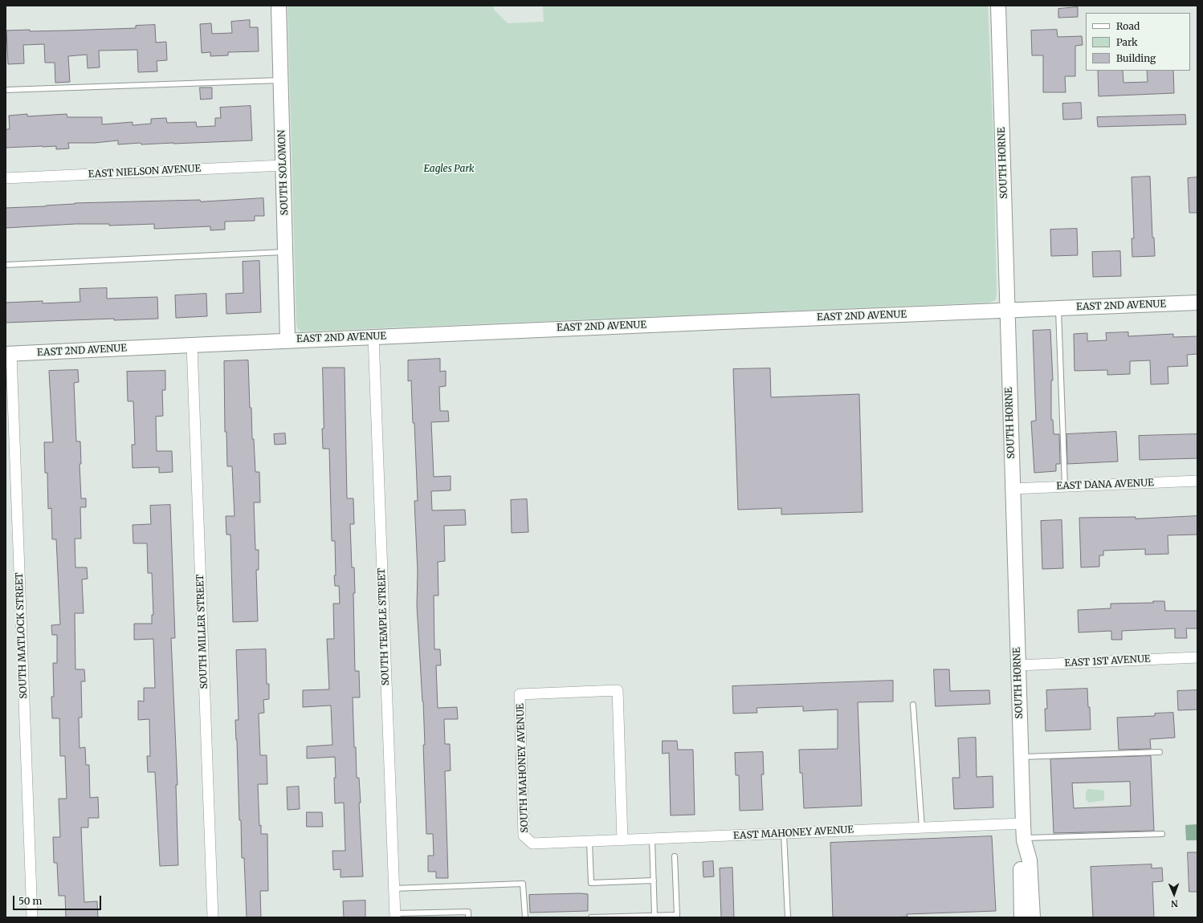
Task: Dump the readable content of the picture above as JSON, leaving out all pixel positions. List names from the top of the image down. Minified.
{"streets":{"street":["SOUTH HORNE","EAST NIELSON AVENUE","SOUTH SOLOMON","EAST 2ND AVENUE","EAST DANA AVENUE","SOUTH TEMPLE STREET","SOUTH MILLER STREET","SOUTH MATLOCK STREET","EAST 1ST AVENUE","SOUTH MAHONEY AVENUE","EAST MAHONEY AVENUE"]},"crossings":[["SOUTH HORNE","EAST 2ND AVENUE"],["SOUTH HORNE","EAST DANA AVENUE"],["SOUTH HORNE","EAST 1ST AVENUE"],["SOUTH HORNE","EAST MAHONEY AVENUE"],["EAST NIELSON AVENUE","SOUTH SOLOMON"],["SOUTH SOLOMON","EAST 2ND AVENUE"],["EAST 2ND AVENUE","SOUTH TEMPLE STREET"],["EAST 2ND AVENUE","SOUTH MILLER STREET"],["EAST 2ND AVENUE","SOUTH MATLOCK STREET"],["SOUTH MAHONEY AVENUE","EAST MAHONEY AVENUE"]],"parks":["Eagles Park"],"legend":["Road","Park","Building"],"scale_bar":"50 m","north":"bottom"}
